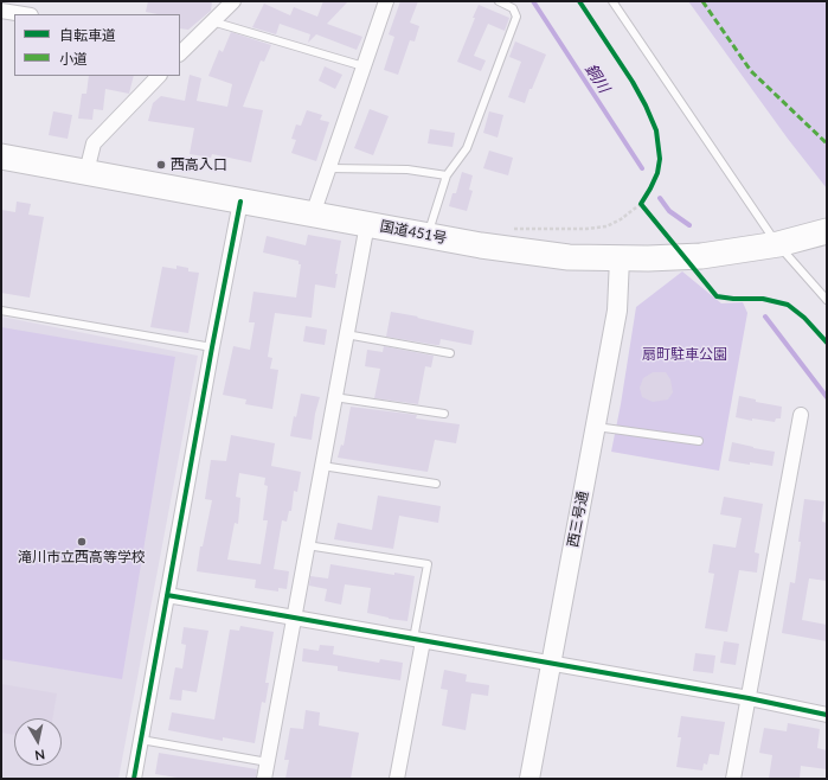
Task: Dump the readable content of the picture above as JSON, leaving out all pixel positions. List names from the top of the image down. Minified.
{"streets":{"highway":["国道451号"],"street":["西三号通"]},"crossings":[["国道451号","西三号通"]],"water":["銅川"],"parks":["扇町駐車公園"],"places":["西高入口","滝川市立西高等学校"],"legend":["自転車道","小道"],"north":"bottom"}
